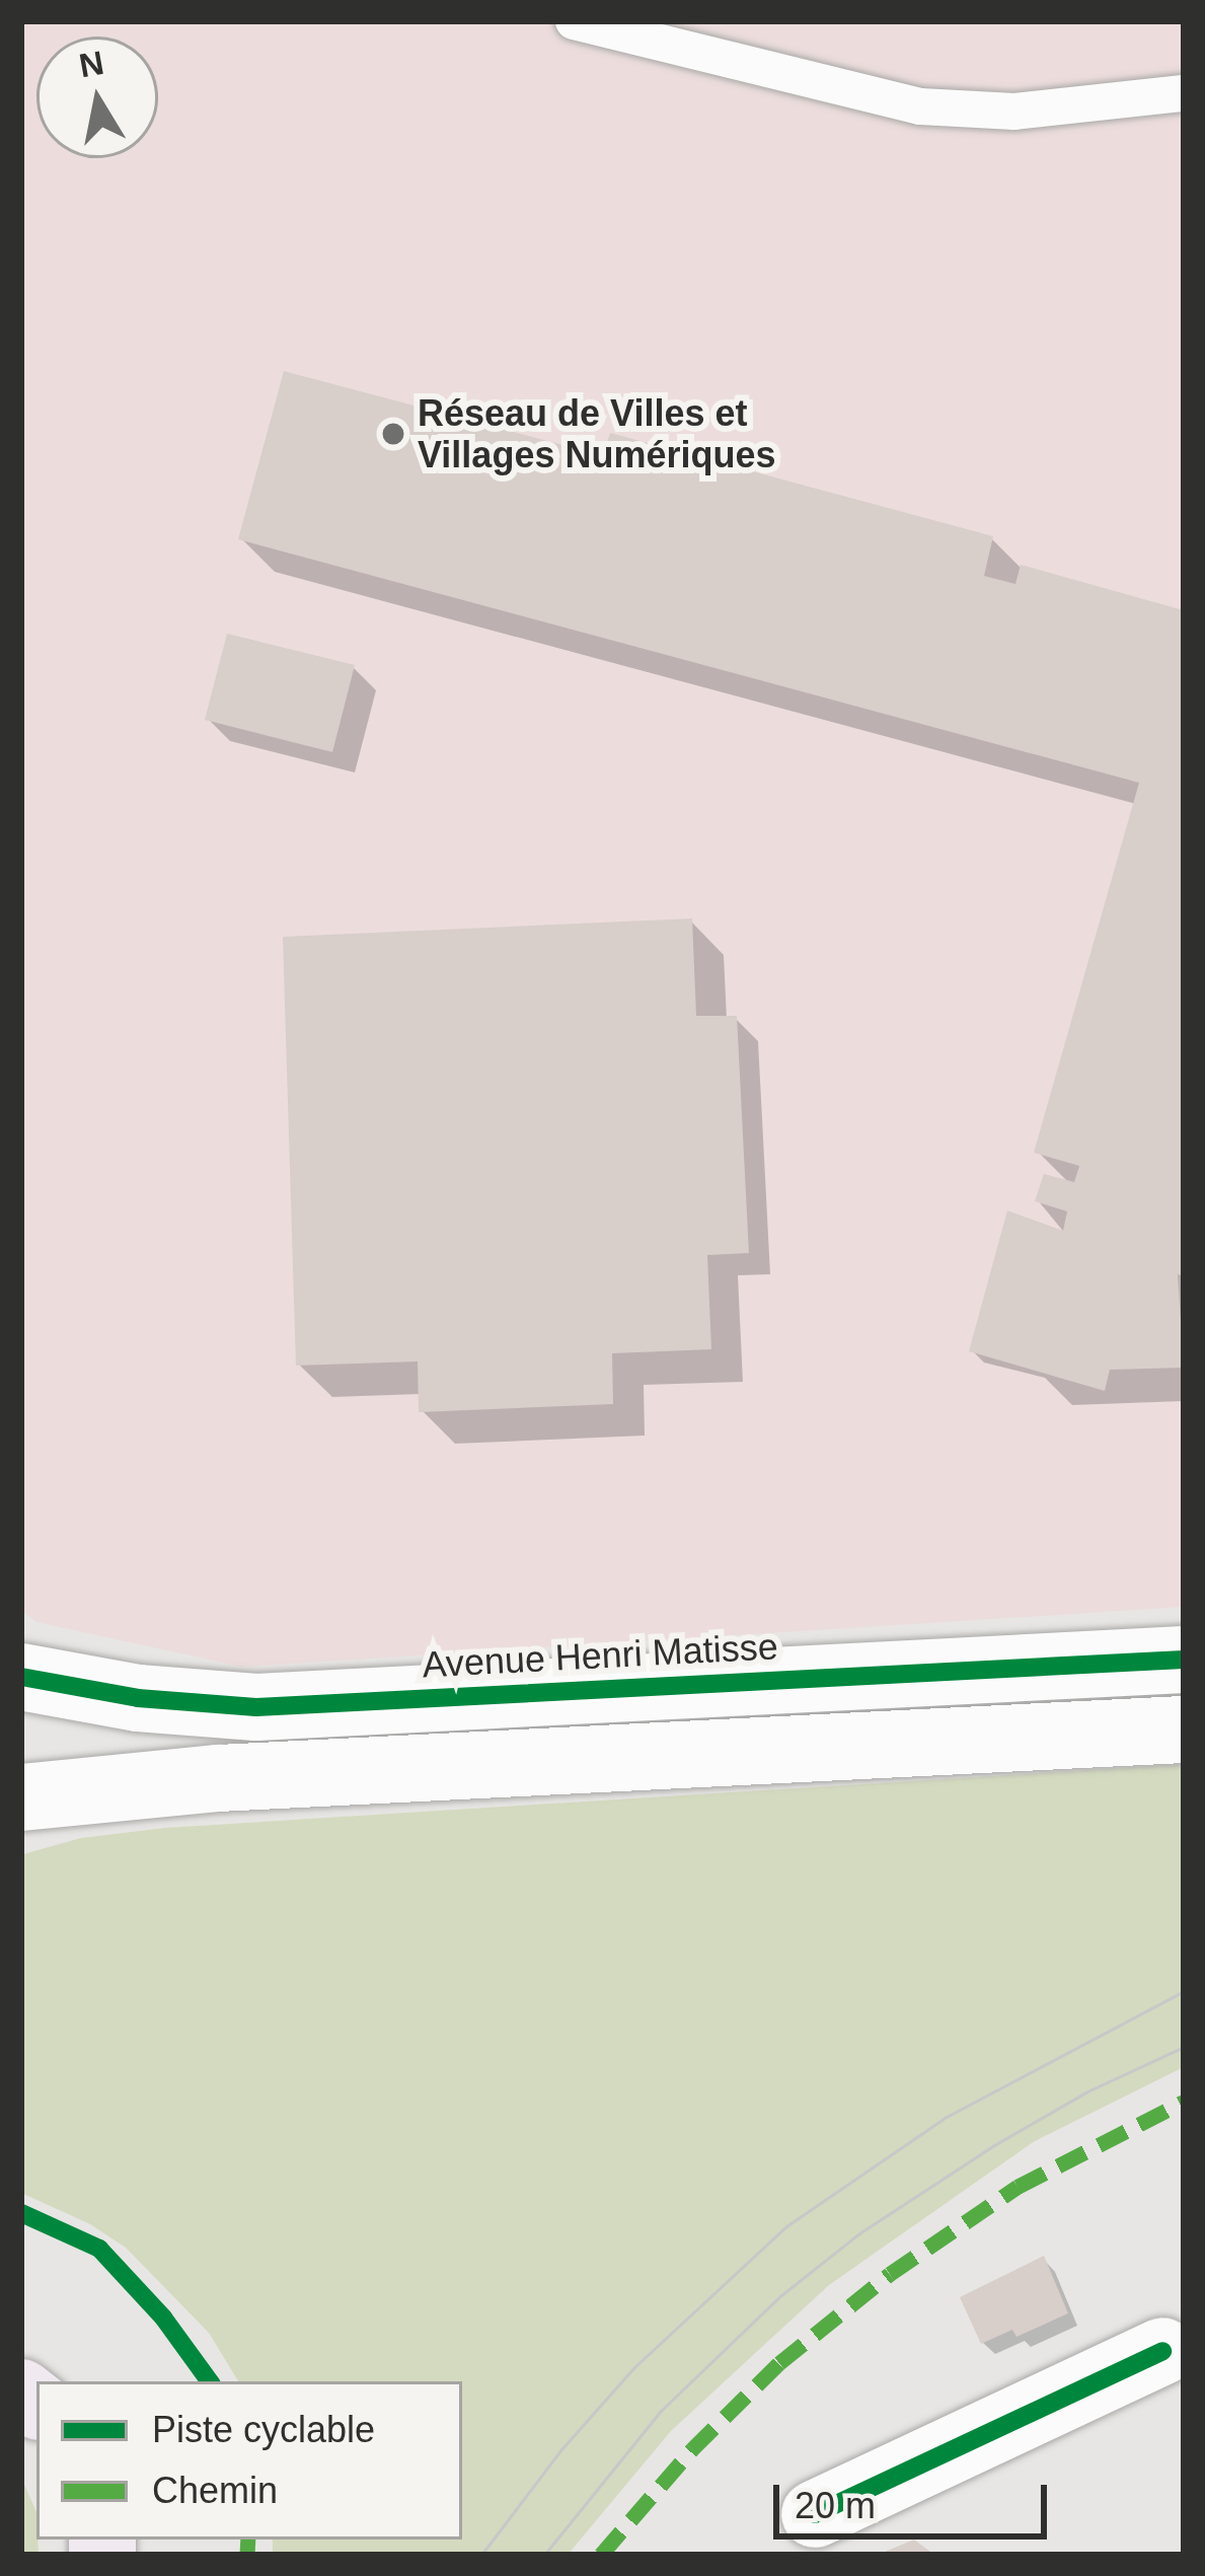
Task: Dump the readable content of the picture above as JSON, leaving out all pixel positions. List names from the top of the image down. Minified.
{"streets":{"street":["Avenue Henri Matisse"]},"places":["Réseau de Villes et Villages Numériques"],"legend":["Piste cyclable","Chemin"],"scale_bar":"20 m","north":"top"}
